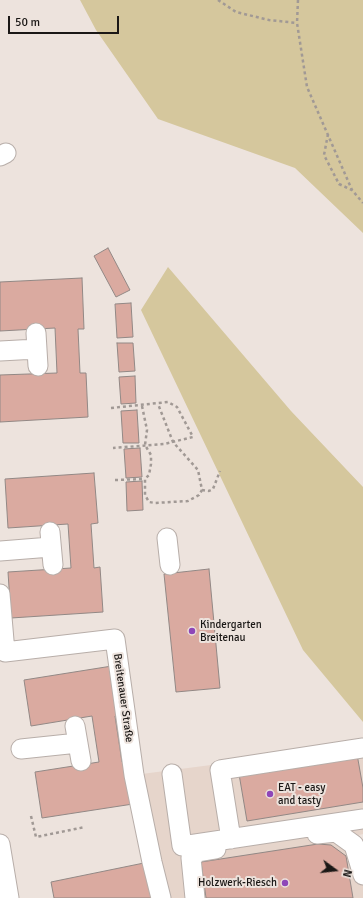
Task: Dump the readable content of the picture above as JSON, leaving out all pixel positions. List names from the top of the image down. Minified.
{"streets":{"street":["Breitenauer Straße"]},"places":["Kindergarten Breitenau","EAT - easy and tasty","Holzwerk-Riesch"],"scale_bar":"50 m","north":"right"}
